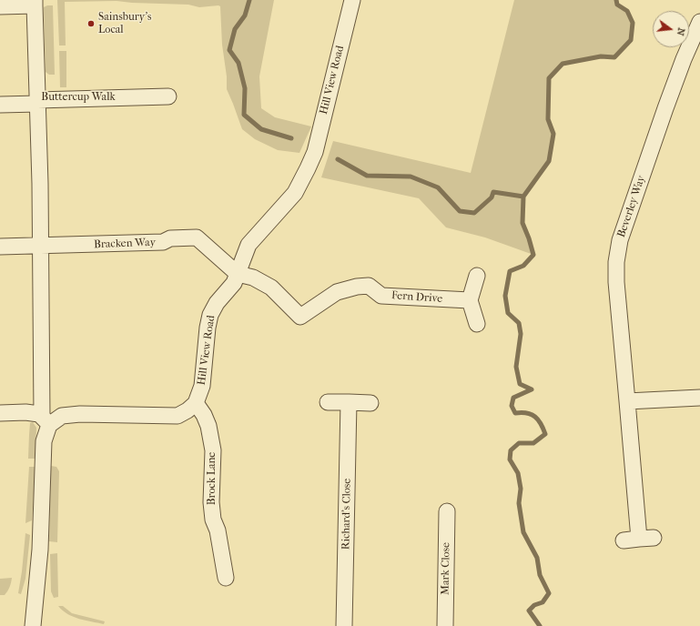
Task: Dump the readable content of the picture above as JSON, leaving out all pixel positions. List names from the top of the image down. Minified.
{"streets":{"street":["Hill View Road","Buttercup Walk","Beverley Way","Bracken Way","Fern Drive","Brock Lane","Richard's Close","Mark Close"]},"crossings":[["Hill View Road","Bracken Way"],["Hill View Road","Fern Drive"],["Hill View Road","Brock Lane"],["Bracken Way","Fern Drive"]],"places":["Sainsbury's Local"],"north":"right"}
